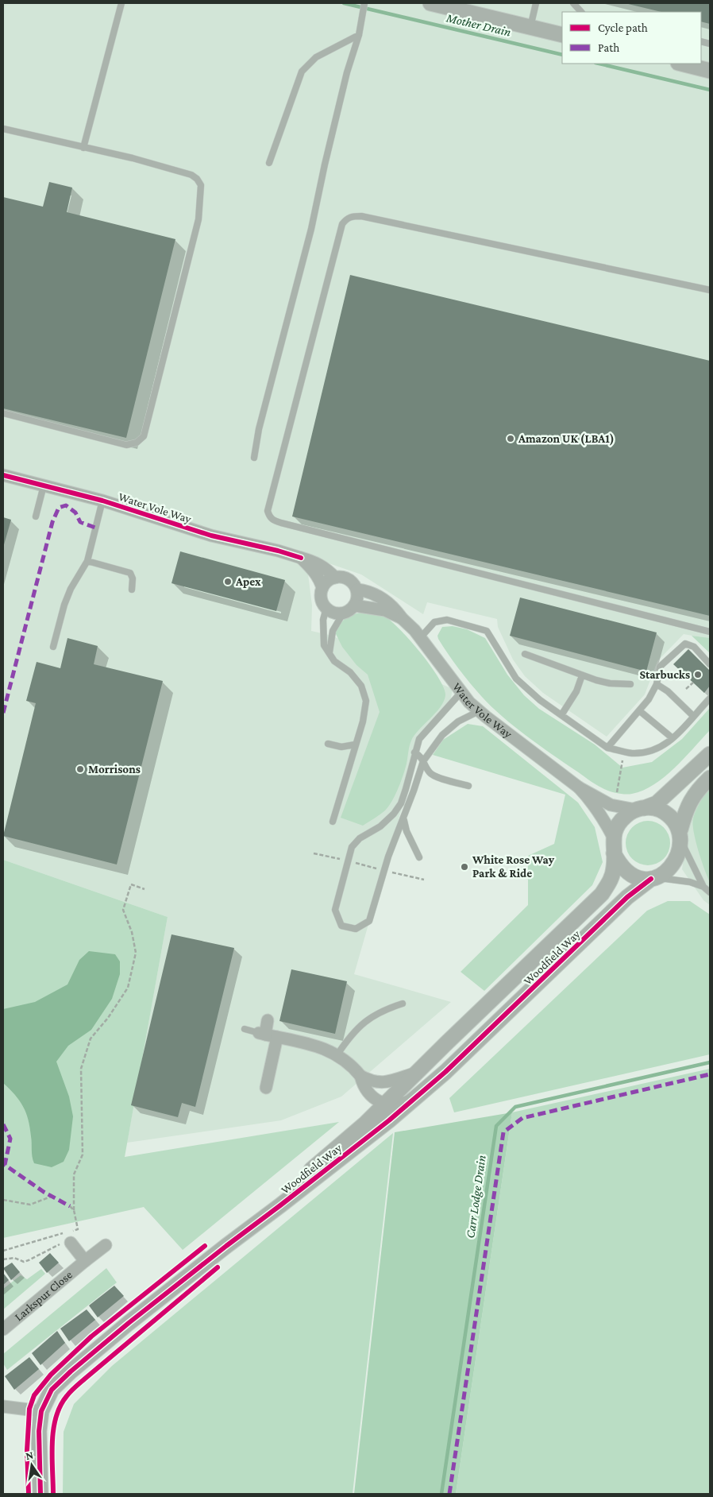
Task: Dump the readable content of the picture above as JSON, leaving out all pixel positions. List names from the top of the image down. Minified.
{"streets":{"street":["Water Vole Way","Woodfield Way","Larkspur Close"]},"crossings":[["Water Vole Way","Woodfield Way"]],"water":["Mother Drain","Carr Lodge Drain"],"places":["Amazon UK (LBA1)","Apex","Starbucks","Morrisons","White Rose Way Park & Ride"],"legend":["Cycle path","Path"],"north":"top"}
